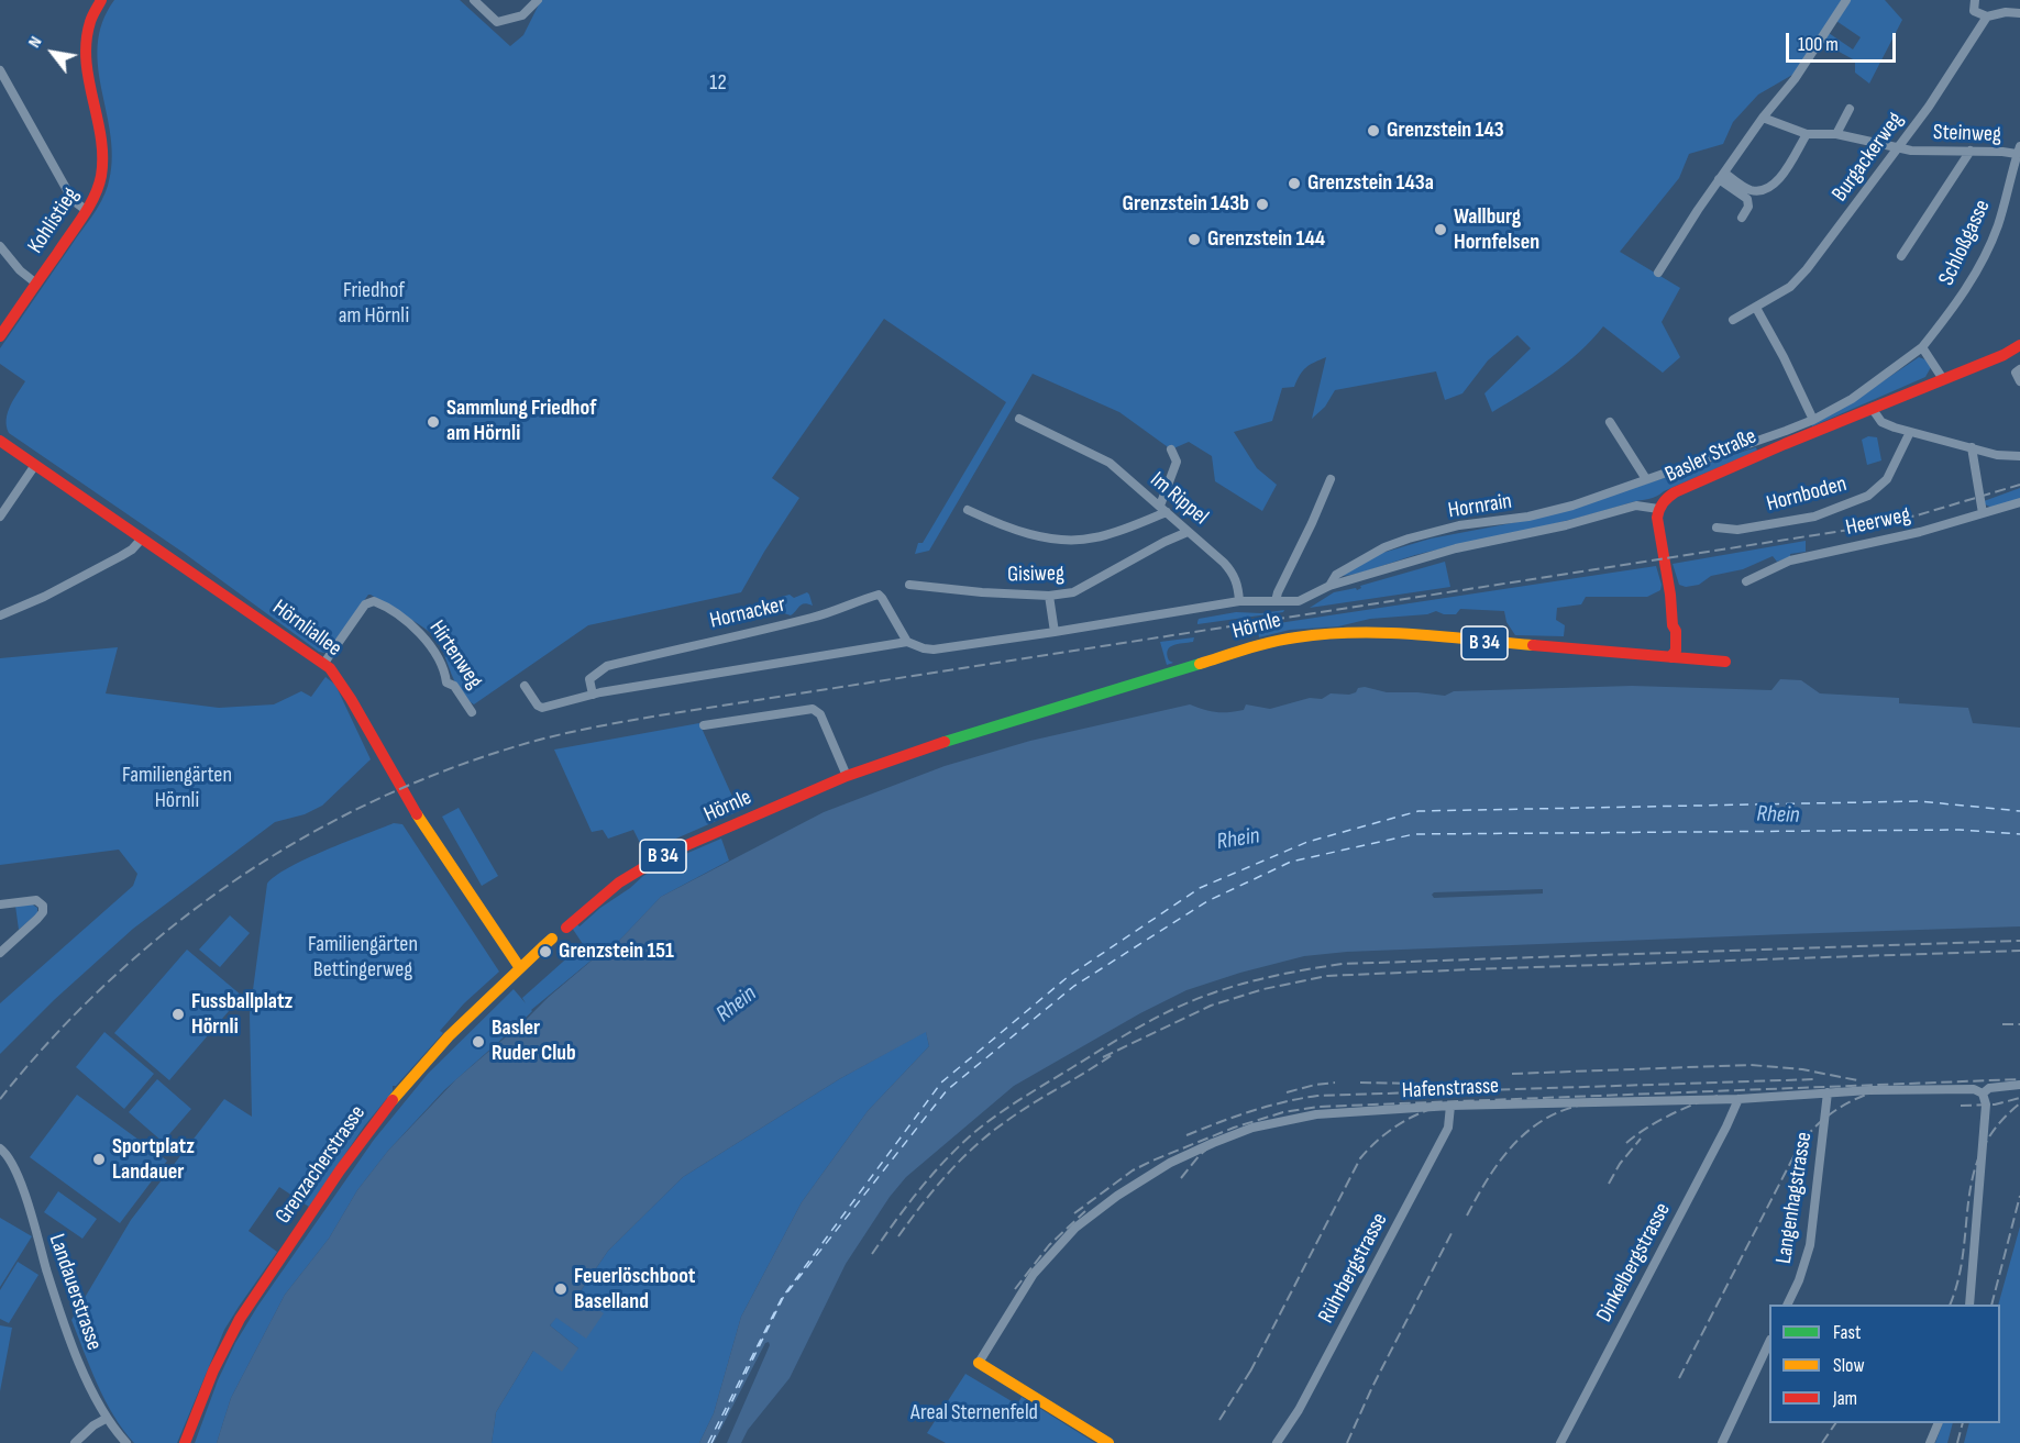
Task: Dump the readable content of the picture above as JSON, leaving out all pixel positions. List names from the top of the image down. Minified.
{"streets":{"main road":["Kohlistieg","Basler Straße","Hörnle","Hörnliallee","B 34","Grenzacherstrasse"],"street":["Steinweg","Burgackerweg","Schloßgasse","Hornboden","Im Rippel","Hornrain","Heerweg","Gisiweg","Hornacker","Hirtenweg","Hafenstrasse","Langenhagstrasse","Dinkelbergstrasse","Rührbergstrasse","Landauerstrasse"]},"crossings":[["Steinweg","Burgackerweg"],["Steinweg","Schloßgasse"],["Schloßgasse","Hornrain"],["Basler Straße","Hornrain"],["Im Rippel","Gisiweg"],["Hörnle","B 34"],["Hörnliallee","Hirtenweg"],["Hörnliallee","Grenzacherstrasse"],["Hafenstrasse","Langenhagstrasse"],["Hafenstrasse","Dinkelbergstrasse"],["Hafenstrasse","Rührbergstrasse"]],"water":["Rhein"],"parks":["12","Friedhof am Hörnli","Familiengärten Hörnli","Familiengärten Bettingerweg","Areal Sternenfeld"],"places":["Grenzstein 143","Grenzstein 143a","Grenzstein 143b","Wallburg Hornfelsen","Grenzstein 144","Sammlung Friedhof am Hörnli","Grenzstein 151","Fussballplatz Hörnli","Basler Ruder Club","Sportplatz Landauer","Feuerlöschboot Baselland"],"legend":["Fast","Slow","Jam"],"scale_bar":"100 m","north":"top left"}
